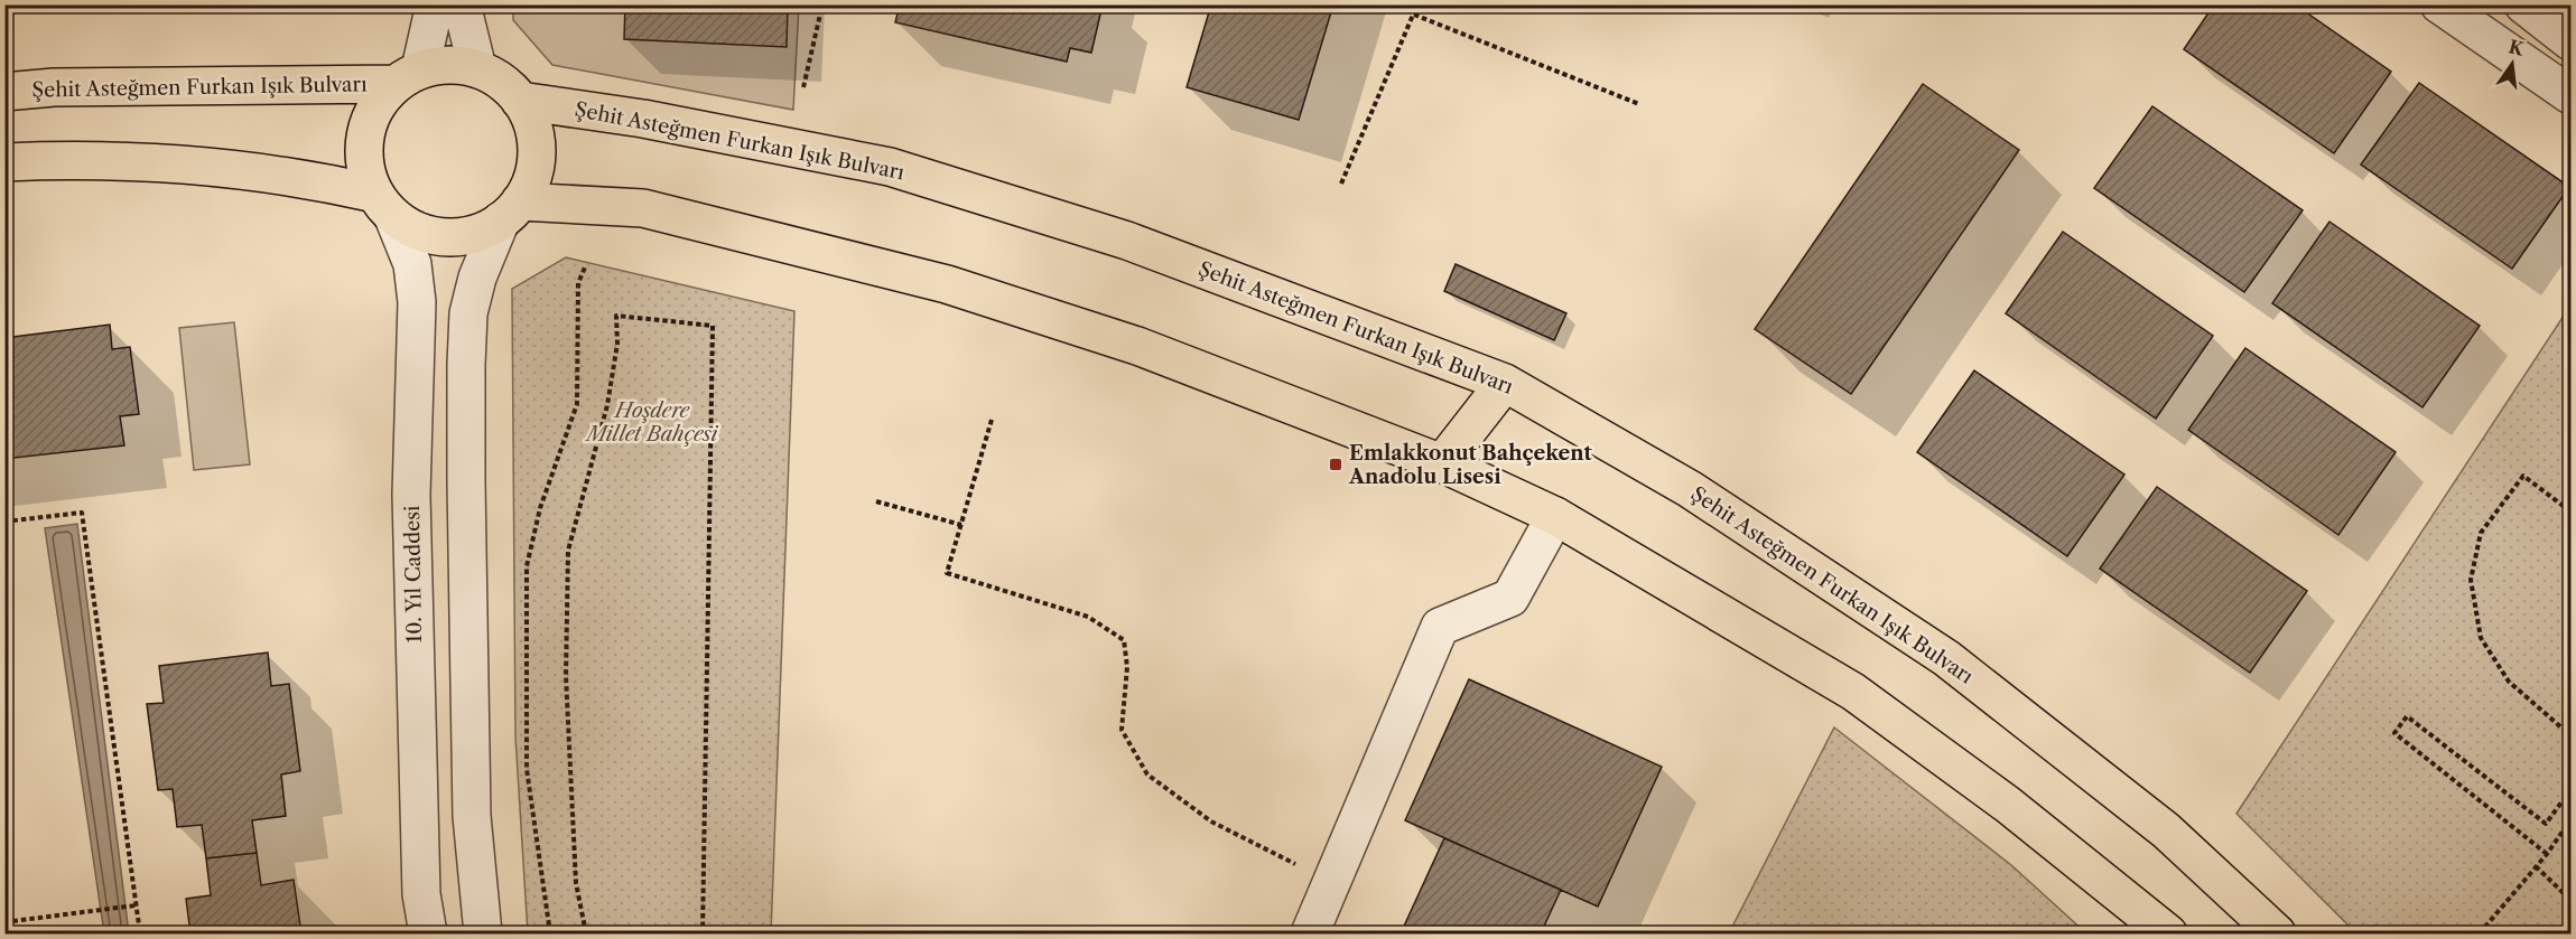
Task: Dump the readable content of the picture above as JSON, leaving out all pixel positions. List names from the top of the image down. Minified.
{"streets":{"main road":["Şehit Asteğmen Furkan Işık Bulvarı"],"street":["10. Yıl Caddesi"]},"crossings":[["Şehit Asteğmen Furkan Işık Bulvarı","10. Yıl Caddesi"]],"parks":["Hoşdere Millet Bahçesi"],"places":{"transit":["Emlakkonut Bahçekent Anadolu Lisesi"]},"north":"top"}
